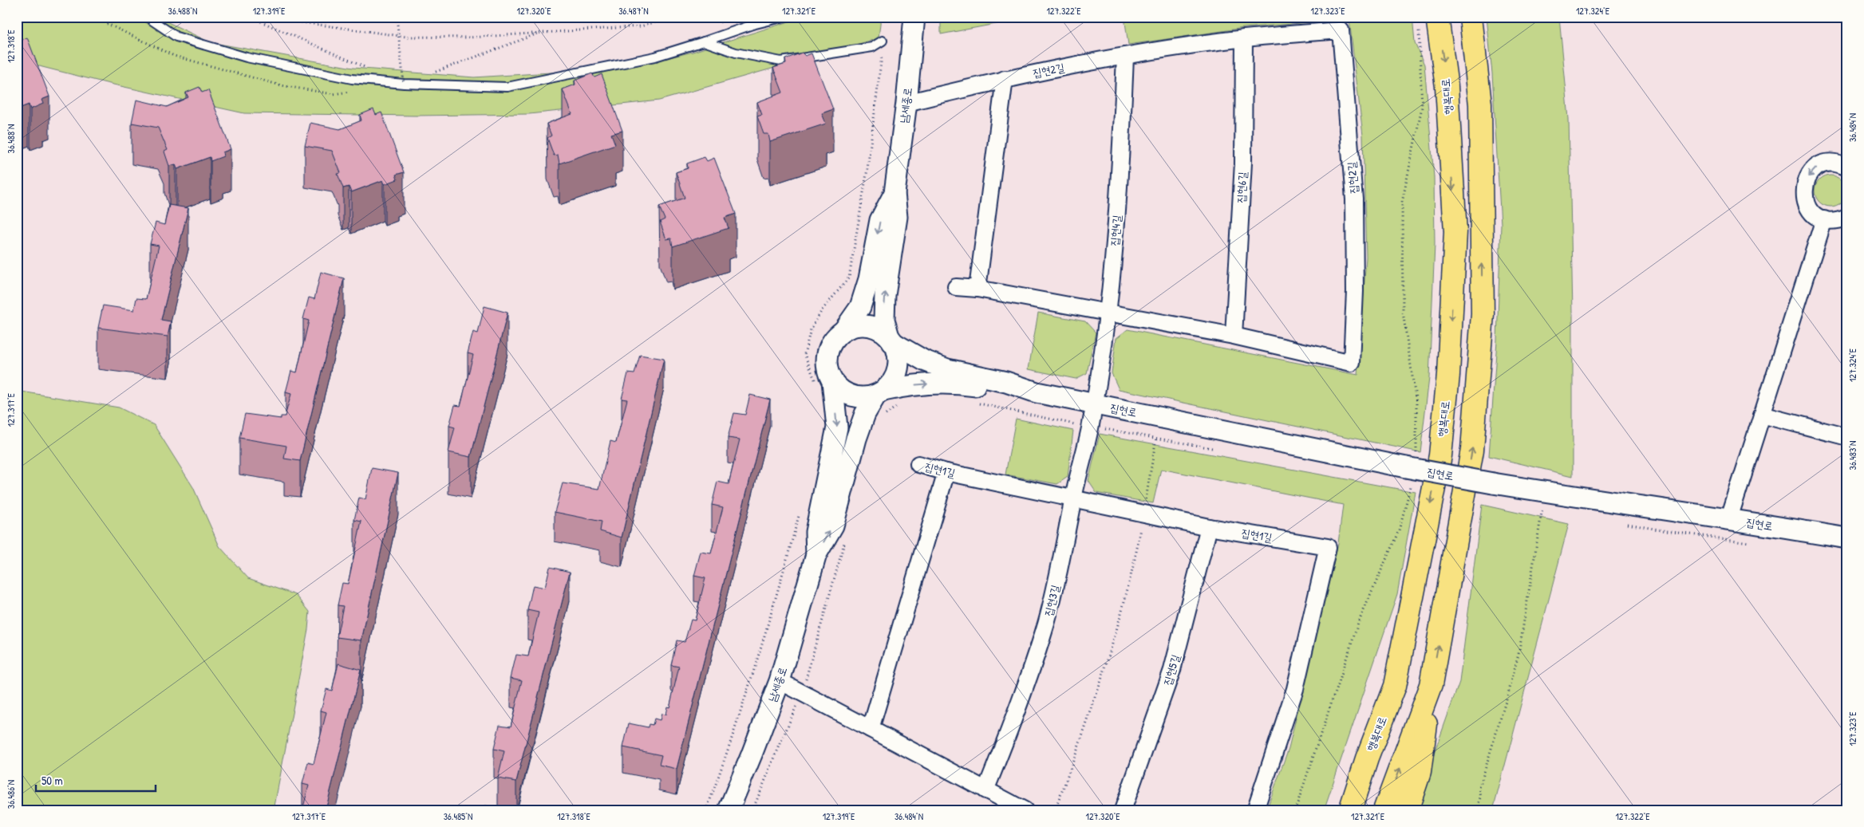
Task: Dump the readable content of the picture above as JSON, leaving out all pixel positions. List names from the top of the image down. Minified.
{"streets":{"highway":["행복대로"],"street":["집현2길","남세종로","집현6길","집현4길","집현로","집현1길","집현3길","집현5길"]},"crossings":[["집현2길","남세종로"],["집현2길","집현6길"],["집현2길","집현4길"],["남세종로","집현로"],["집현4길","집현로"],["집현4길","집현3길"],["집현로","집현3길"],["집현1길","집현3길"],["집현1길","집현5길"]],"scale_bar":"50 m","coordinates":["36.488°N","127.319°E","127.320°E","36.487°N","127.321°E","127.322°E","127.323°E","127.324°E","127.318°E","36.484°N","127.317°E","36.483°N","36.486°N","36.485°N"]}
